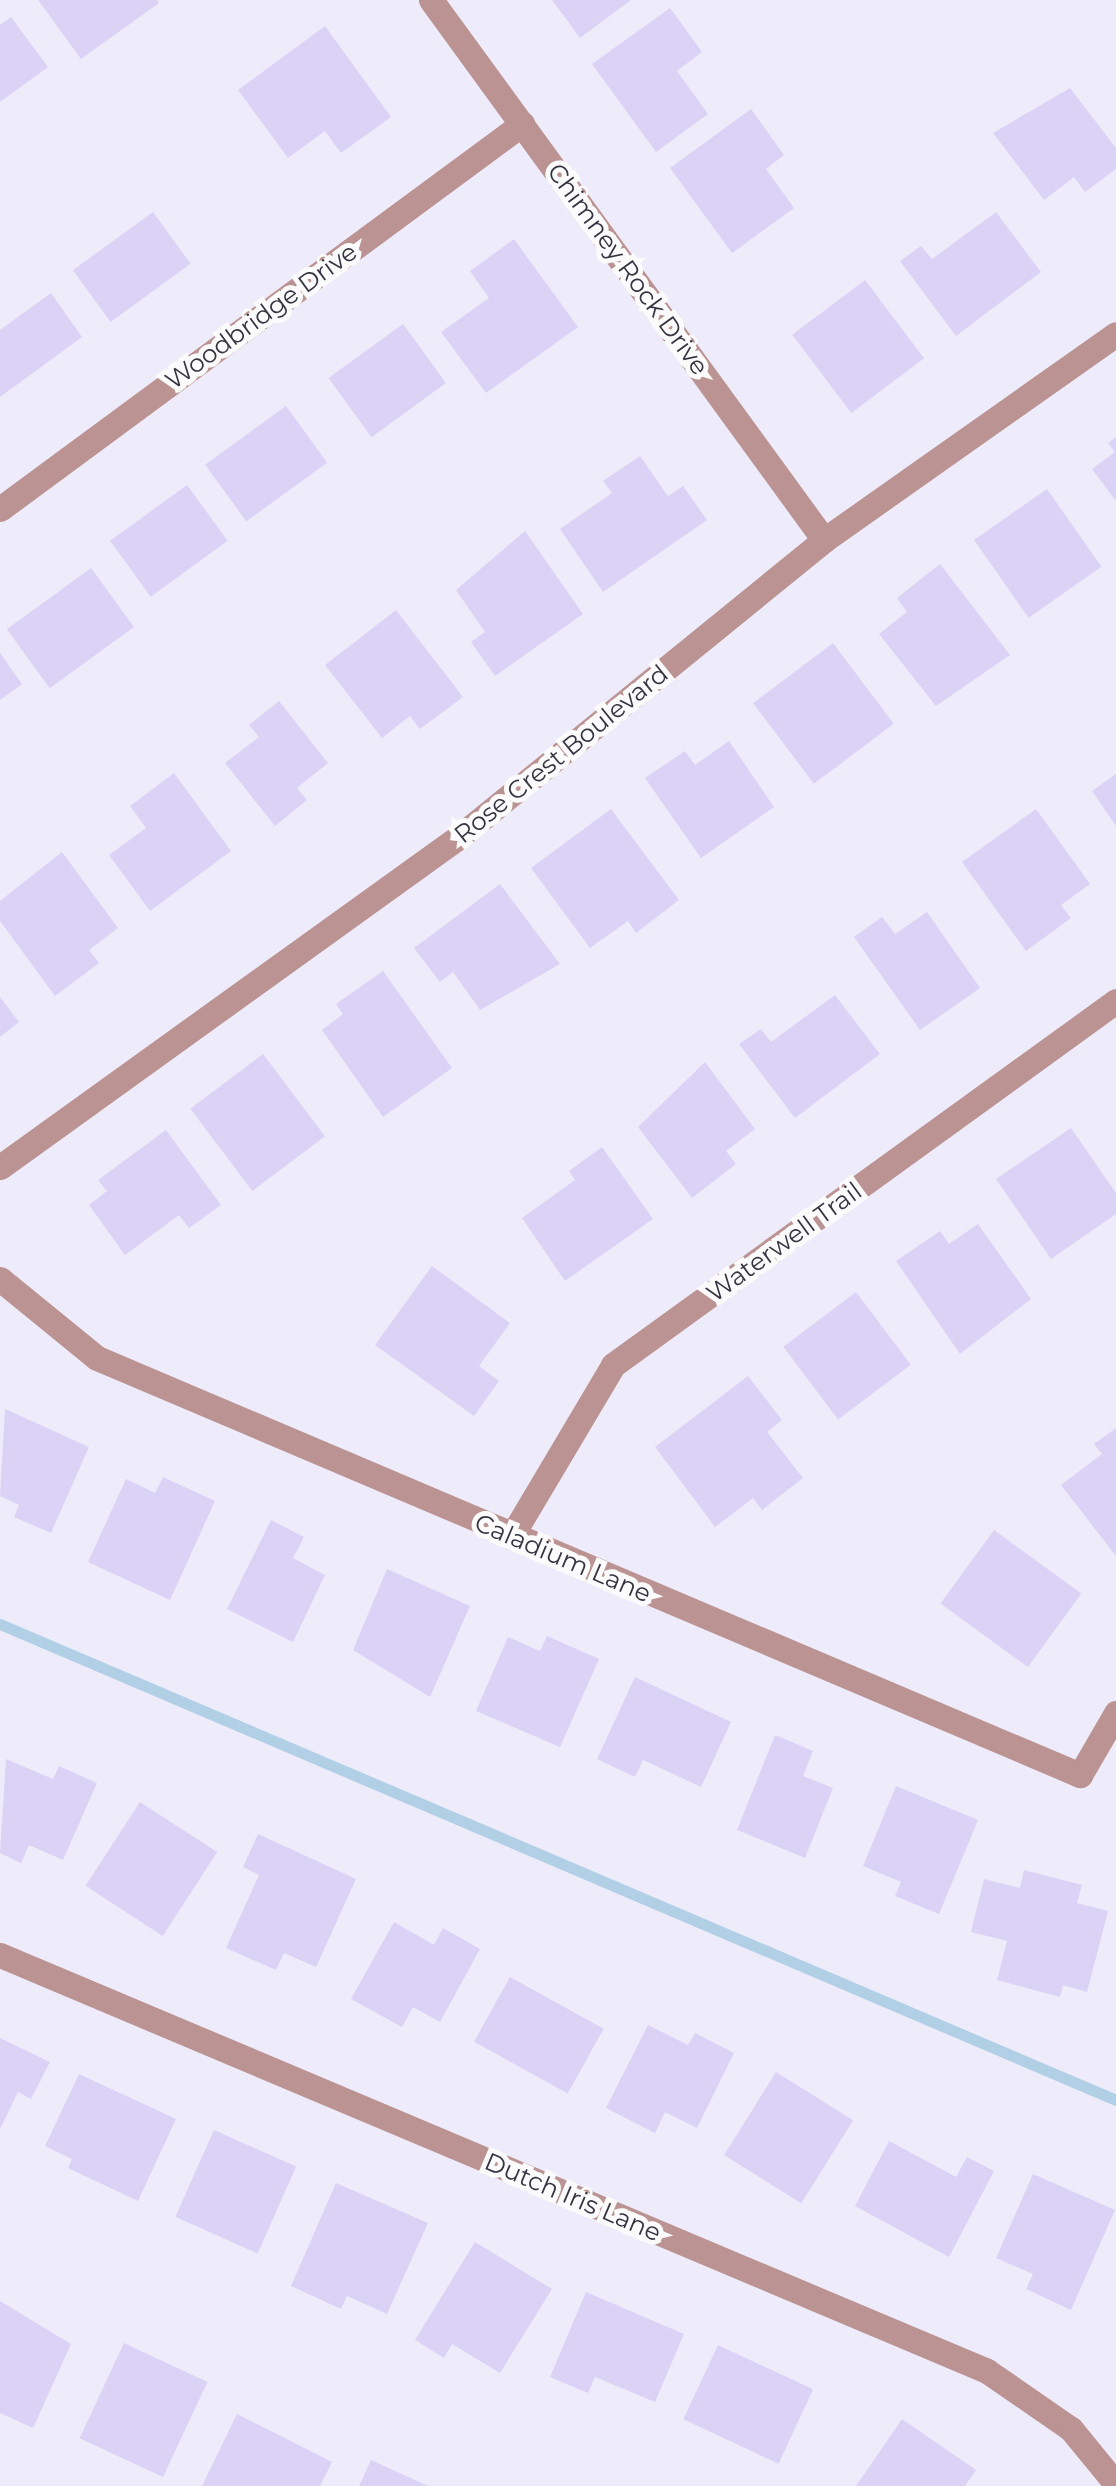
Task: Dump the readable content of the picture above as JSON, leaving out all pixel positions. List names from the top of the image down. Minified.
{"streets":{"street":["Chimney Rock Drive","Woodbridge Drive","Rose Crest Boulevard","Waterwell Trail","Caladium Lane","Dutch Iris Lane"]},"crossings":[["Chimney Rock Drive","Woodbridge Drive"],["Chimney Rock Drive","Rose Crest Boulevard"],["Waterwell Trail","Caladium Lane"]]}
